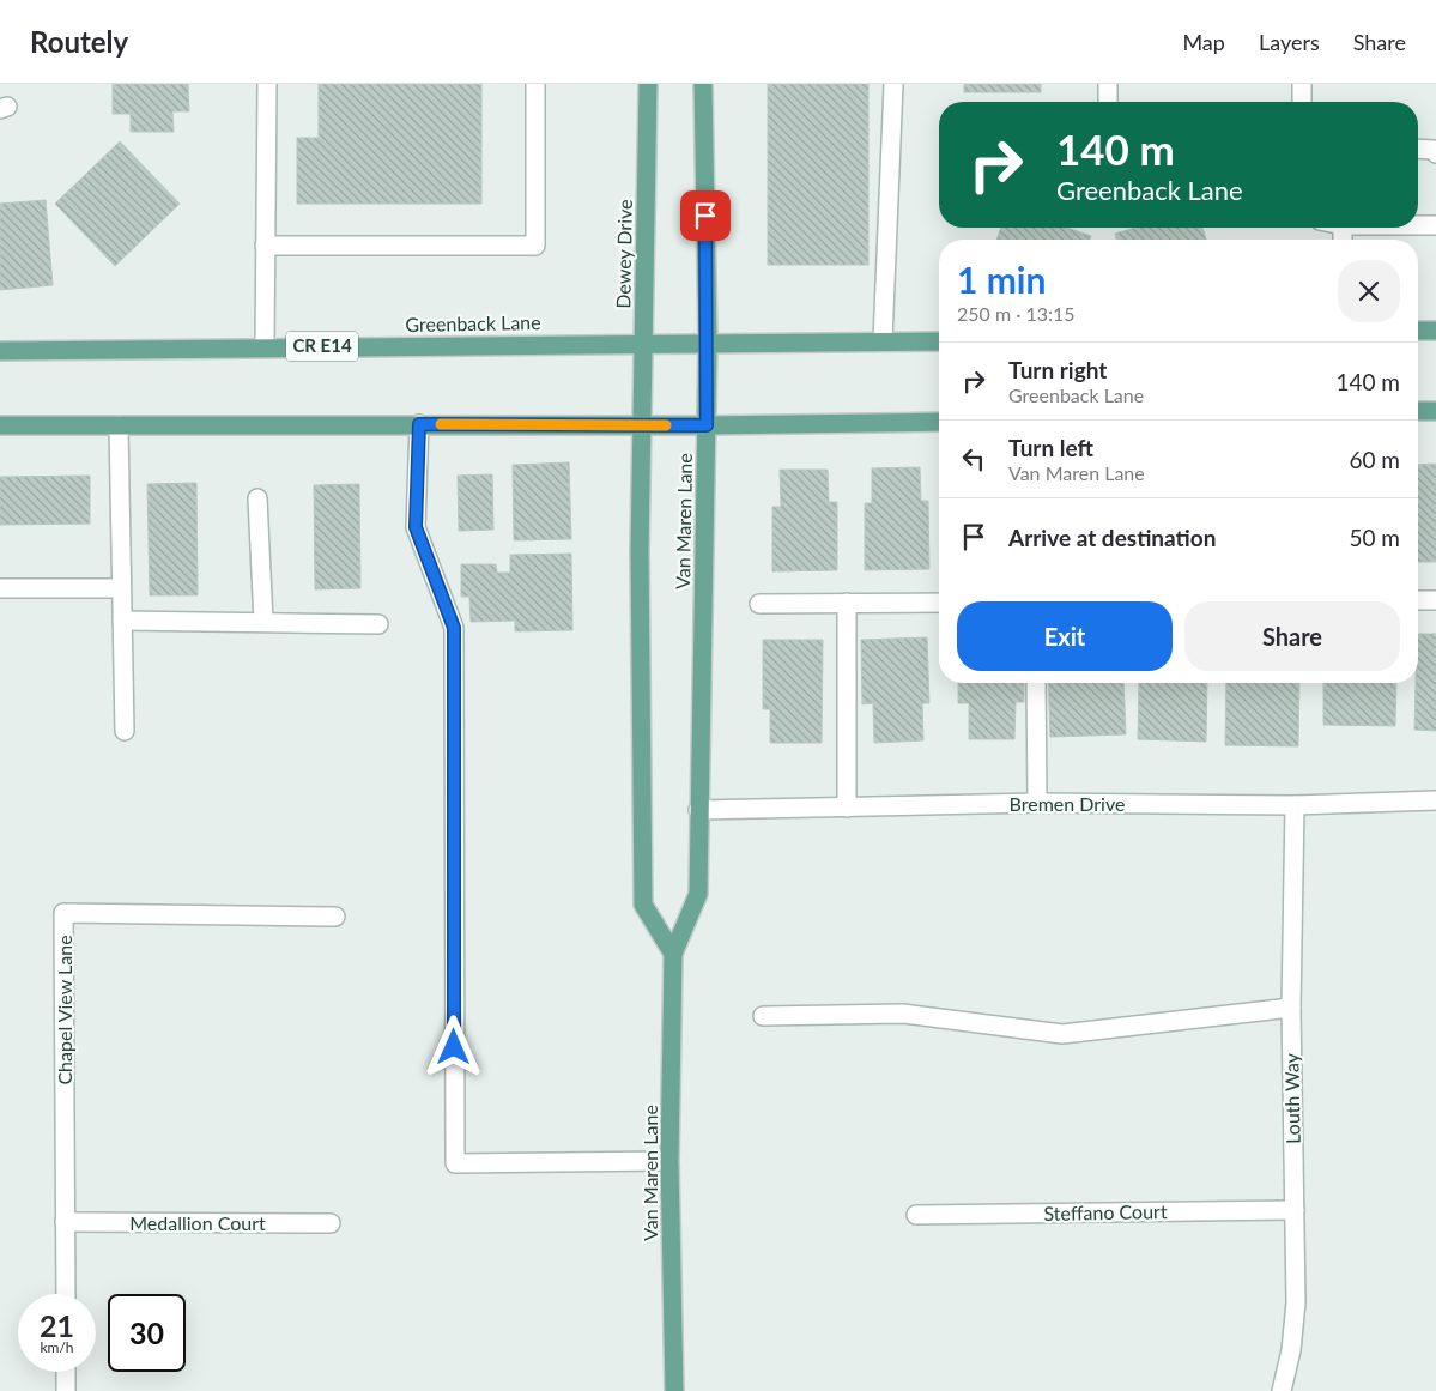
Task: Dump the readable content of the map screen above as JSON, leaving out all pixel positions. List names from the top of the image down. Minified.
{"streets":{"main road":["Dewey Drive","Greenback Lane","CR E14","Van Maren Lane"],"street":["Bremen Drive","Chapel View Lane","Louth Way","Steffano Court","Medallion Court"]},"crossings":[["Dewey Drive","Greenback Lane"],["Greenback Lane","Van Maren Lane"],["Van Maren Lane","Bremen Drive"],["Bremen Drive","Louth Way"],["Chapel View Lane","Medallion Court"],["Louth Way","Steffano Court"]],"page":{"header":"Routely","nav":["Map","Layers","Share"],"turn":["140 m","Greenback Lane"],"heading":["1 min","250 m · 13:15"],"list":[{"name":"Turn right","note":"Greenback Lane","value":"140 m"},{"name":"Turn left","note":"Van Maren Lane","value":"60 m"},{"name":"Arrive at destination","value":"50 m"}],"buttons":["Exit","Share"],"speed":"21 km/h","limit":"30"}}
